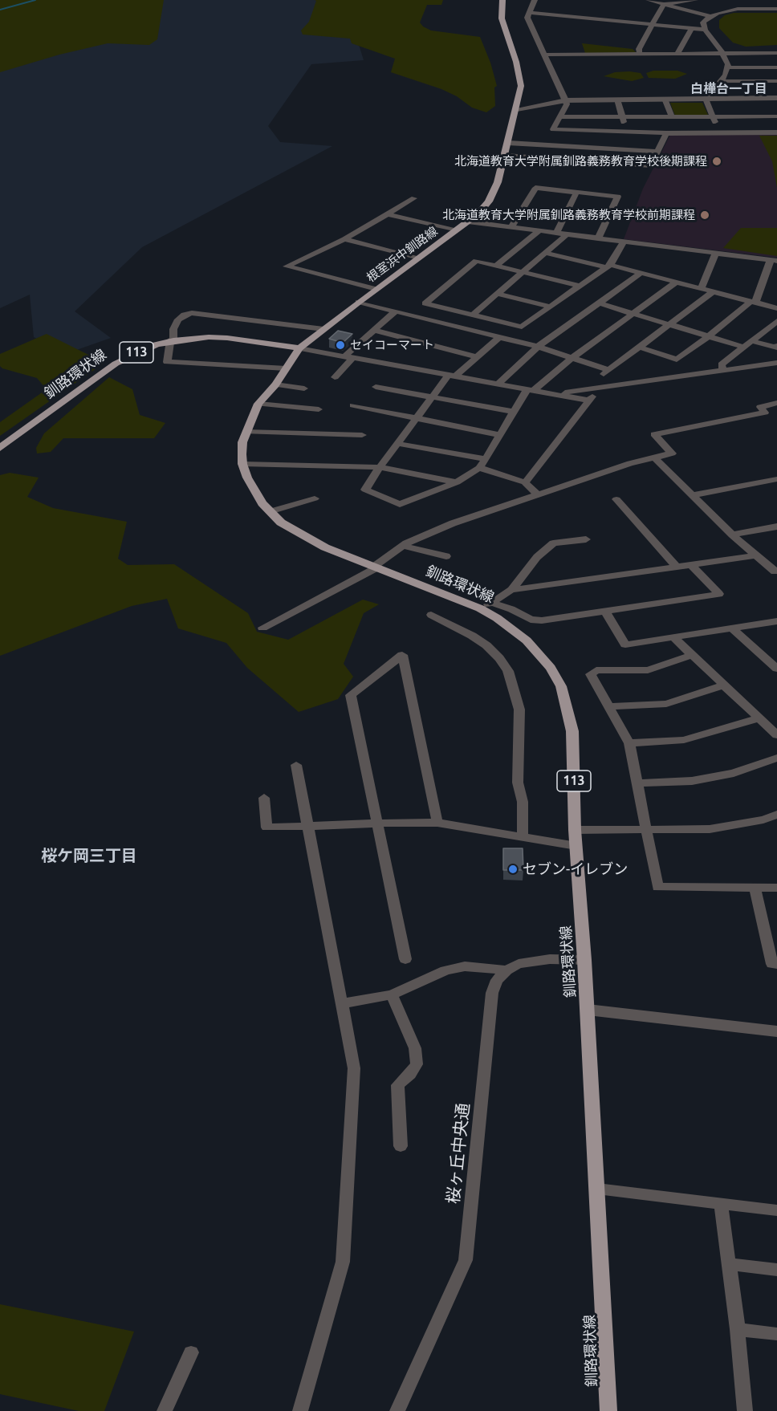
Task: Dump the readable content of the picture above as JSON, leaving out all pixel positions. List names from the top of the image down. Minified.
{"streets":{"main road":["根室浜中釧路線","113","釧路環状線"],"street":["桜ヶ丘中央通"]},"crossings":[["根室浜中釧路線","釧路環状線"]],"districts":["白樺台一丁目","桜ケ岡三丁目"],"places":["北海道教育大学附属釧路義務教育学校後期課程","北海道教育大学附属釧路義務教育学校前期課程","セイコーマート","セブン-イレブン"]}
